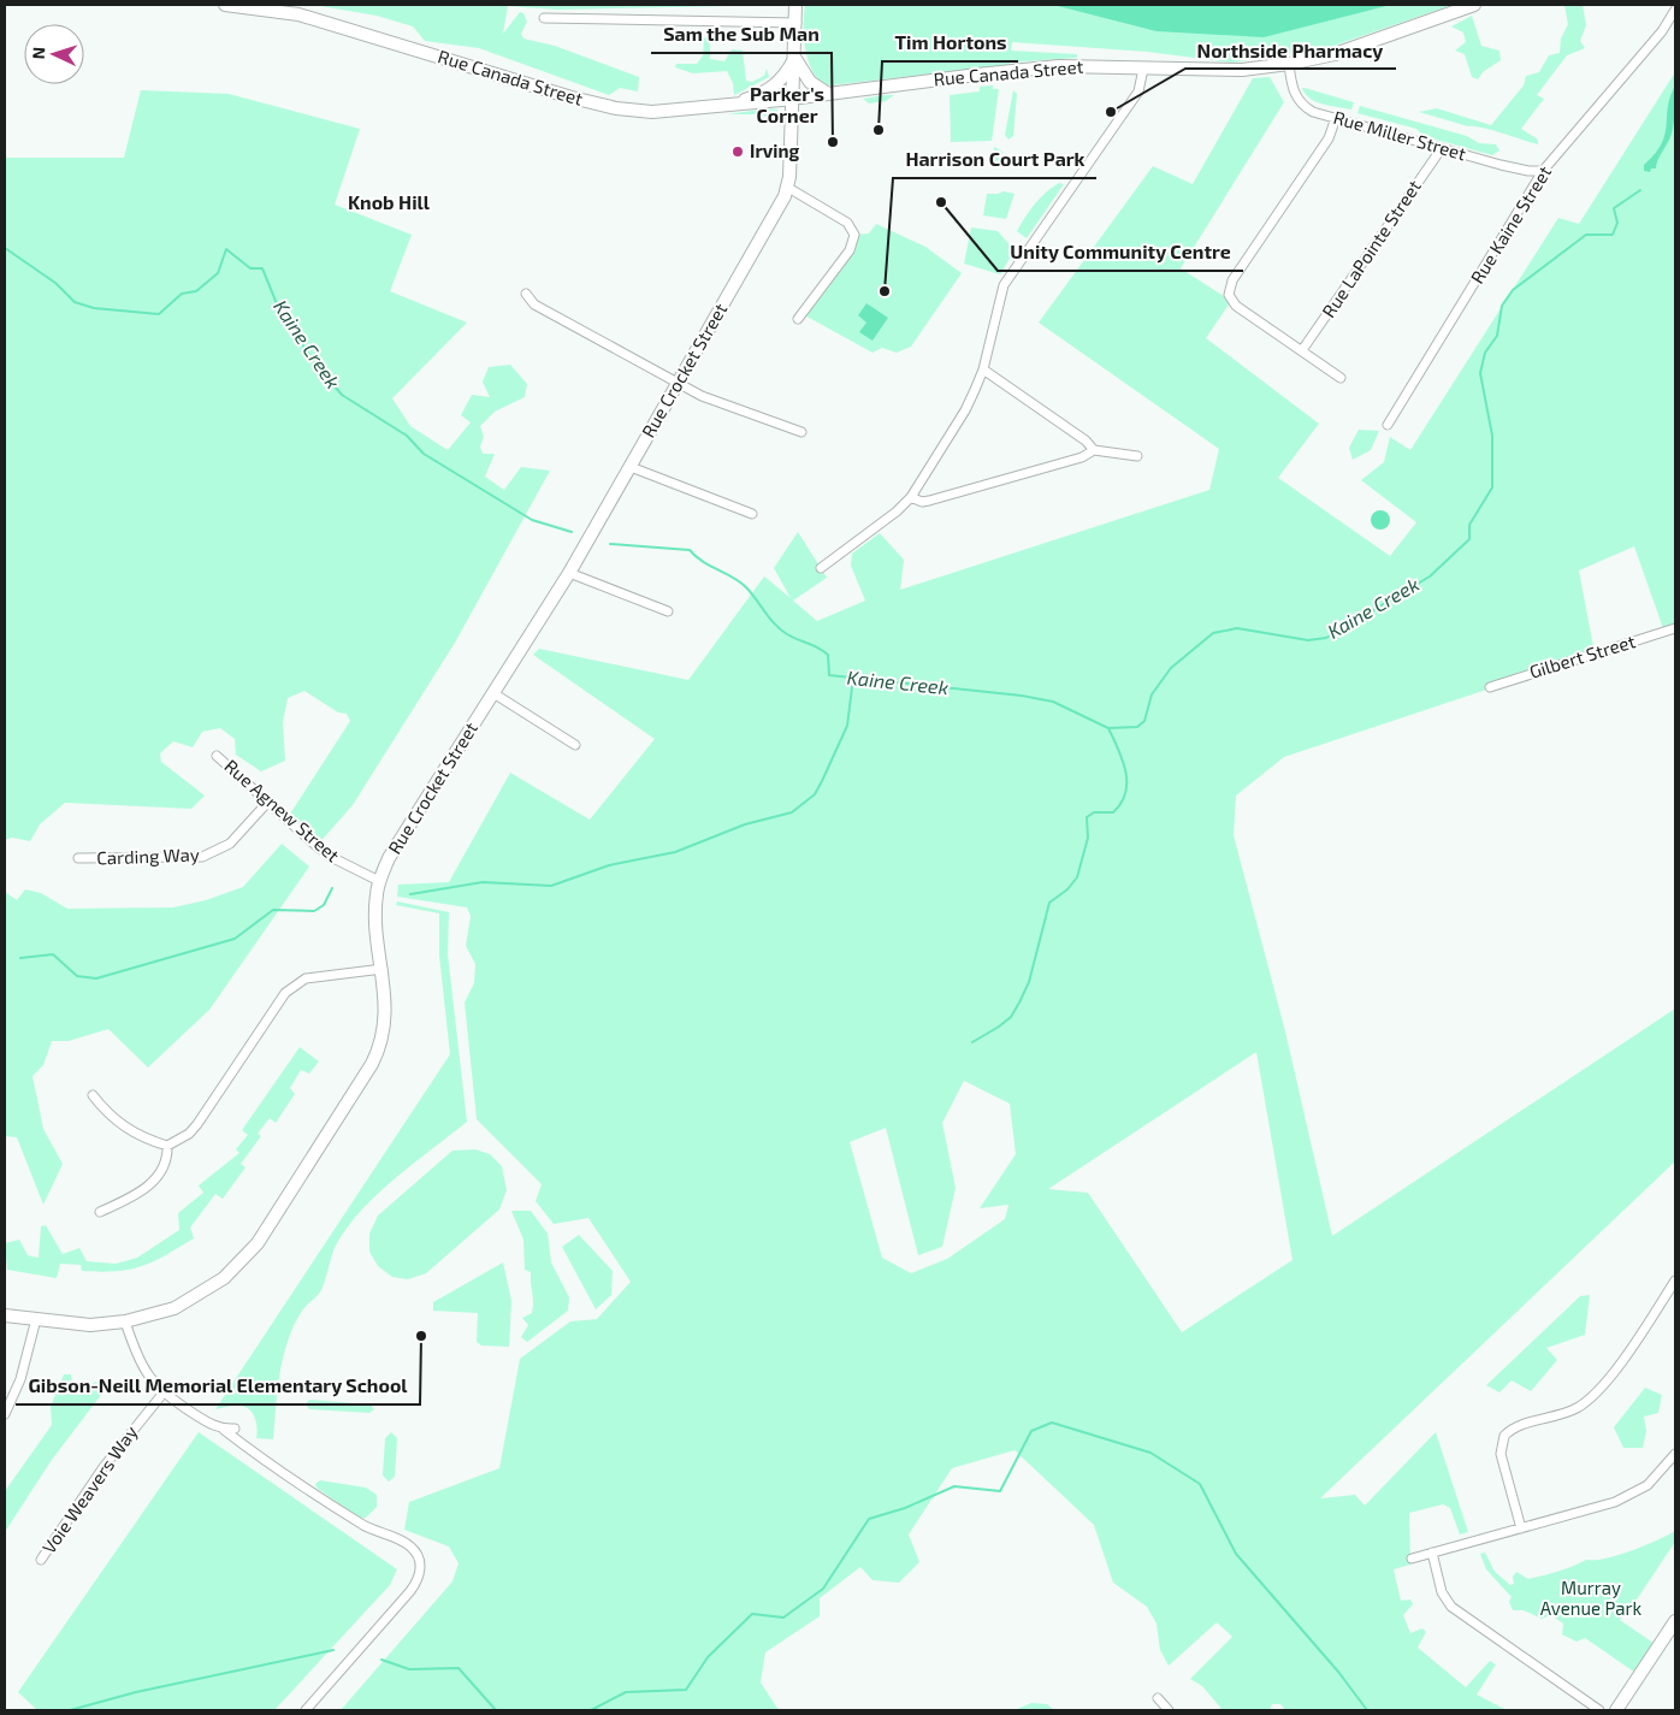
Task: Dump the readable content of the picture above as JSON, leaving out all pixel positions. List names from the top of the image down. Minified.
{"streets":{"street":["Rue Canada Street","Rue Miller Street","Rue Kaine Street","Rue LaPointe Street","Rue Crocket Street","Gilbert Street","Rue Agnew Street","Carding Way","Voie Weavers Way"]},"crossings":[["Rue Canada Street","Rue Miller Street"],["Rue Canada Street","Rue Crocket Street"],["Rue Miller Street","Rue Kaine Street"],["Rue Miller Street","Rue LaPointe Street"],["Rue Crocket Street","Rue Agnew Street"],["Rue Agnew Street","Carding Way"]],"districts":["Parker's Corner","Knob Hill"],"water":["Kaine Creek"],"parks":["Murray Avenue Park"],"places":["Northside Pharmacy","Tim Hortons","Sam the Sub Man","Irving","Unity Community Centre","Harrison Court Park","Gibson-Neill Memorial Elementary School"],"north":"left"}
